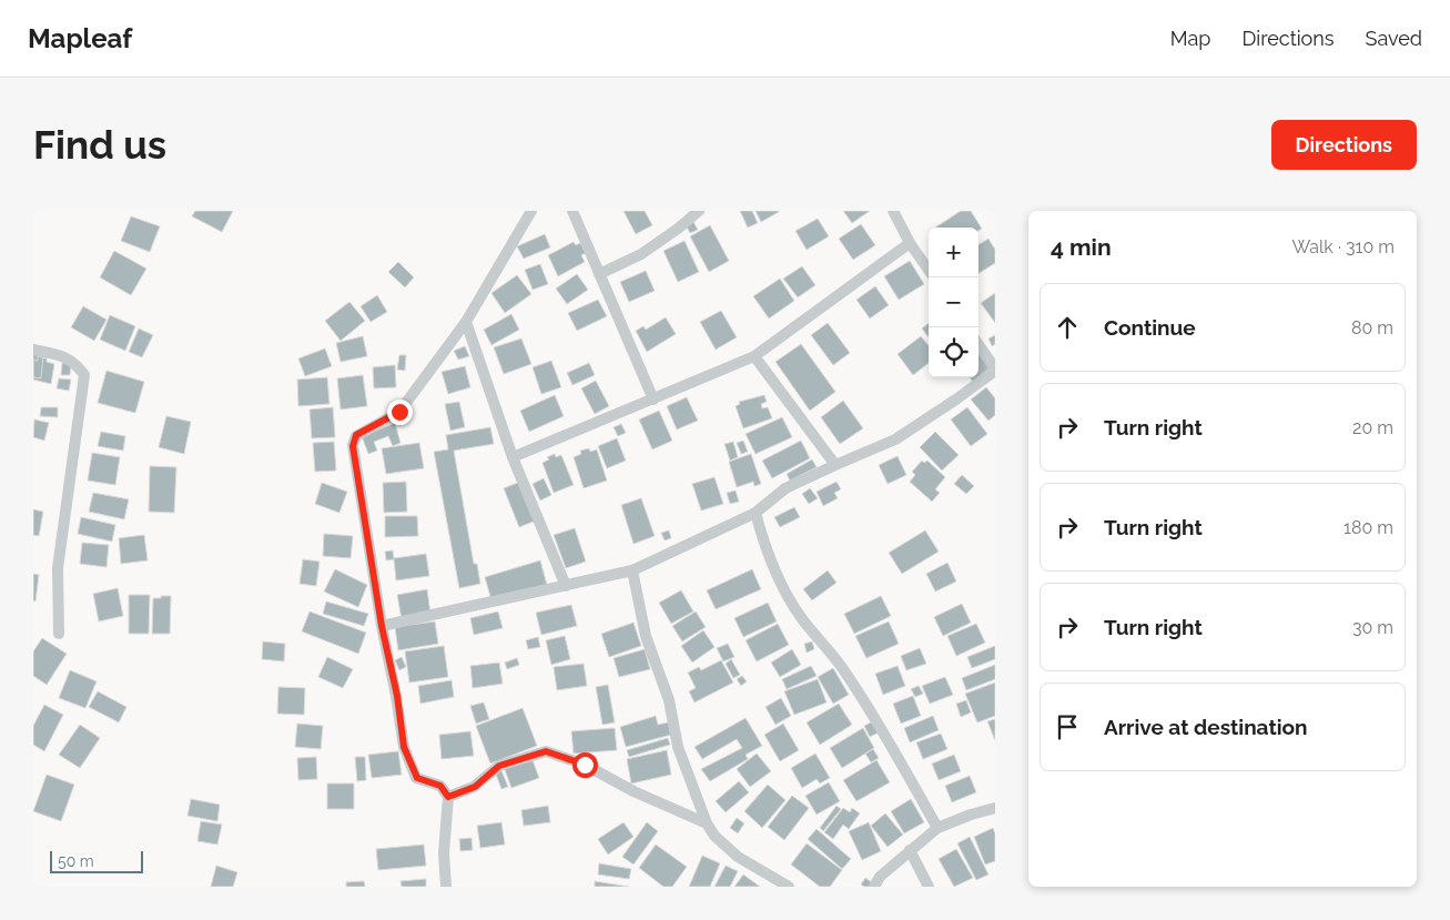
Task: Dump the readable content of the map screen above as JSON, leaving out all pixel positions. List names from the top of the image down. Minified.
{"scale_bar":"50 m","page":{"header":"Mapleaf","nav":["Map","Directions","Saved"],"buttons":"Directions","title":"Find us","heading":["4 min","Walk · 310 m"],"map_buttons":["+","−"],"list":[["Continue","80 m"],["Turn right","20 m"],["Turn right","180 m"],["Turn right","30 m"],"Arrive at destination"],"scale":"50 m"}}
